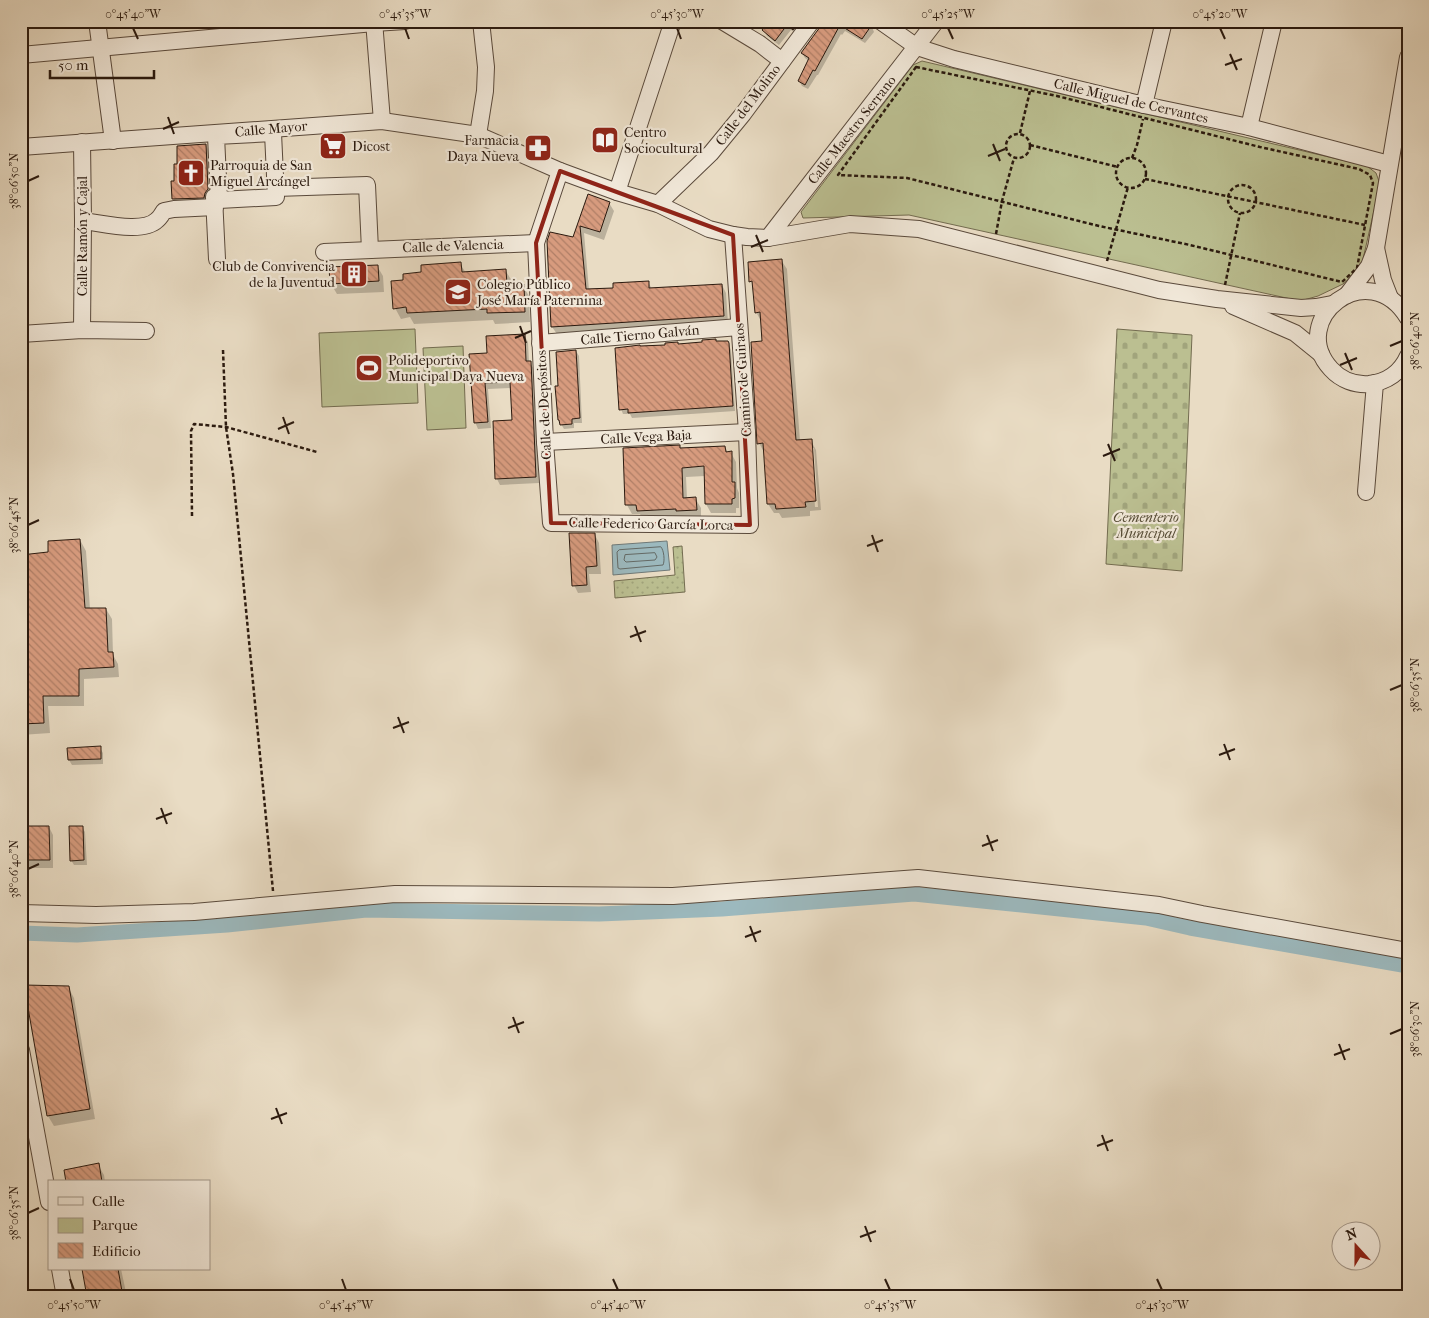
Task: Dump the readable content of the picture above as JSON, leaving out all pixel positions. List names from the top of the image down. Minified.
{"streets":{"street":["Calle Miguel de Cervantes","Calle del Molino","Calle Mayor","Calle Maestro Serrano","Calle Ramón y Cajal","Calle de Valencia","Calle Tierno Galván","Camino de Guiraos","Calle de Depósitos","Calle Vega Baja","Calle Federico García Lorca"]},"crossings":[["Calle Miguel de Cervantes","Calle Maestro Serrano"],["Calle del Molino","Calle Mayor"],["Calle Mayor","Calle Maestro Serrano"],["Calle Mayor","Calle Ramón y Cajal"],["Calle Mayor","Camino de Guiraos"],["Calle Mayor","Calle de Depósitos"],["Calle de Valencia","Calle de Depósitos"],["Calle Tierno Galván","Camino de Guiraos"],["Calle Tierno Galván","Calle de Depósitos"],["Camino de Guiraos","Calle Vega Baja"],["Camino de Guiraos","Calle Federico García Lorca"],["Calle de Depósitos","Calle Vega Baja"],["Calle de Depósitos","Calle Federico García Lorca"]],"parks":["Cementerio Municipal"],"places":{"library":["Centro Sociocultural"],"supermarket":["Dicost"],"pharmacy":["Farmacia Daya Nueva"],"church":["Parroquia de San Miguel Arcángel"],"building":["Club de Convivencia de la Juventud"],"school or university":["Colegio Público José María Paternina"],"sports":["Polideportivo Municipal Daya Nueva"]},"legend":["Calle","Parque","Edificio"],"scale_bar":"50 m","north":"top","coordinates":["0°45'40\"W","0°45'35\"W","0°45'30\"W","0°45'25\"W","0°45'20\"W","38°06'50\"N","38°06'40\"N","38°06'45\"N","38°06'35\"N","38°06'30\"N","0°45'50\"W","0°45'45\"W"]}
